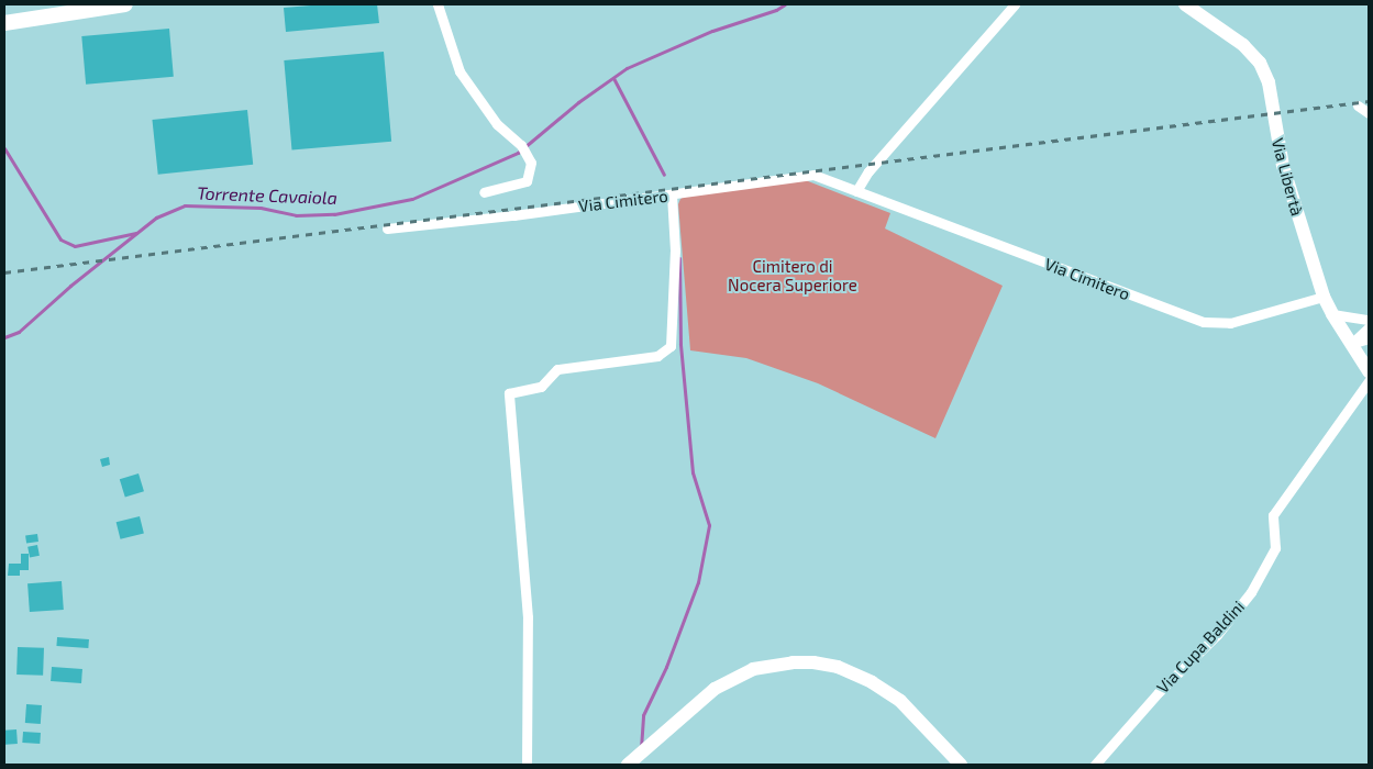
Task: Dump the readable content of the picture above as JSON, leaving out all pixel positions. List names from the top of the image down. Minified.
{"streets":{"main road":["Via Libertà"],"street":["Via Cimitero","Via Cupa Baldini"]},"crossings":[["Via Libertà","Via Cimitero"]],"water":["Torrente Cavaiola"],"parks":["Cimitero di Nocera Superiore"]}
